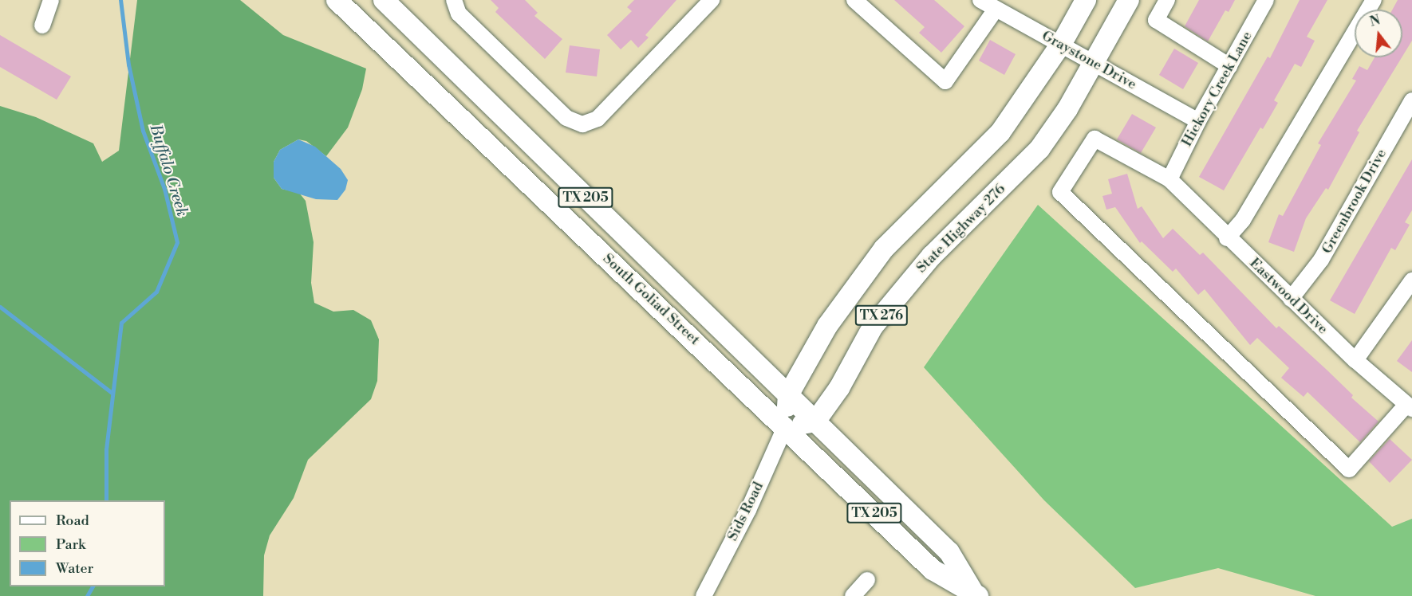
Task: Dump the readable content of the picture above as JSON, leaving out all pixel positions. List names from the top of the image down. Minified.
{"streets":{"main road":["TX 205","State Highway 276","South Goliad Street","TX 276"],"street":["Graystone Drive","Hickory Creek Lane","Greenbrook Drive","Eastwood Drive","Sids Road"]},"crossings":[["Graystone Drive","Hickory Creek Lane"],["Graystone Drive","State Highway 276"],["Graystone Drive","TX 276"],["Hickory Creek Lane","Eastwood Drive"],["Greenbrook Drive","Eastwood Drive"],["State Highway 276","South Goliad Street"],["South Goliad Street","TX 276"],["South Goliad Street","Sids Road"],["TX 276","Sids Road"]],"water":["Buffalo Creek"],"legend":["Road","Park","Water"],"north":"top"}
